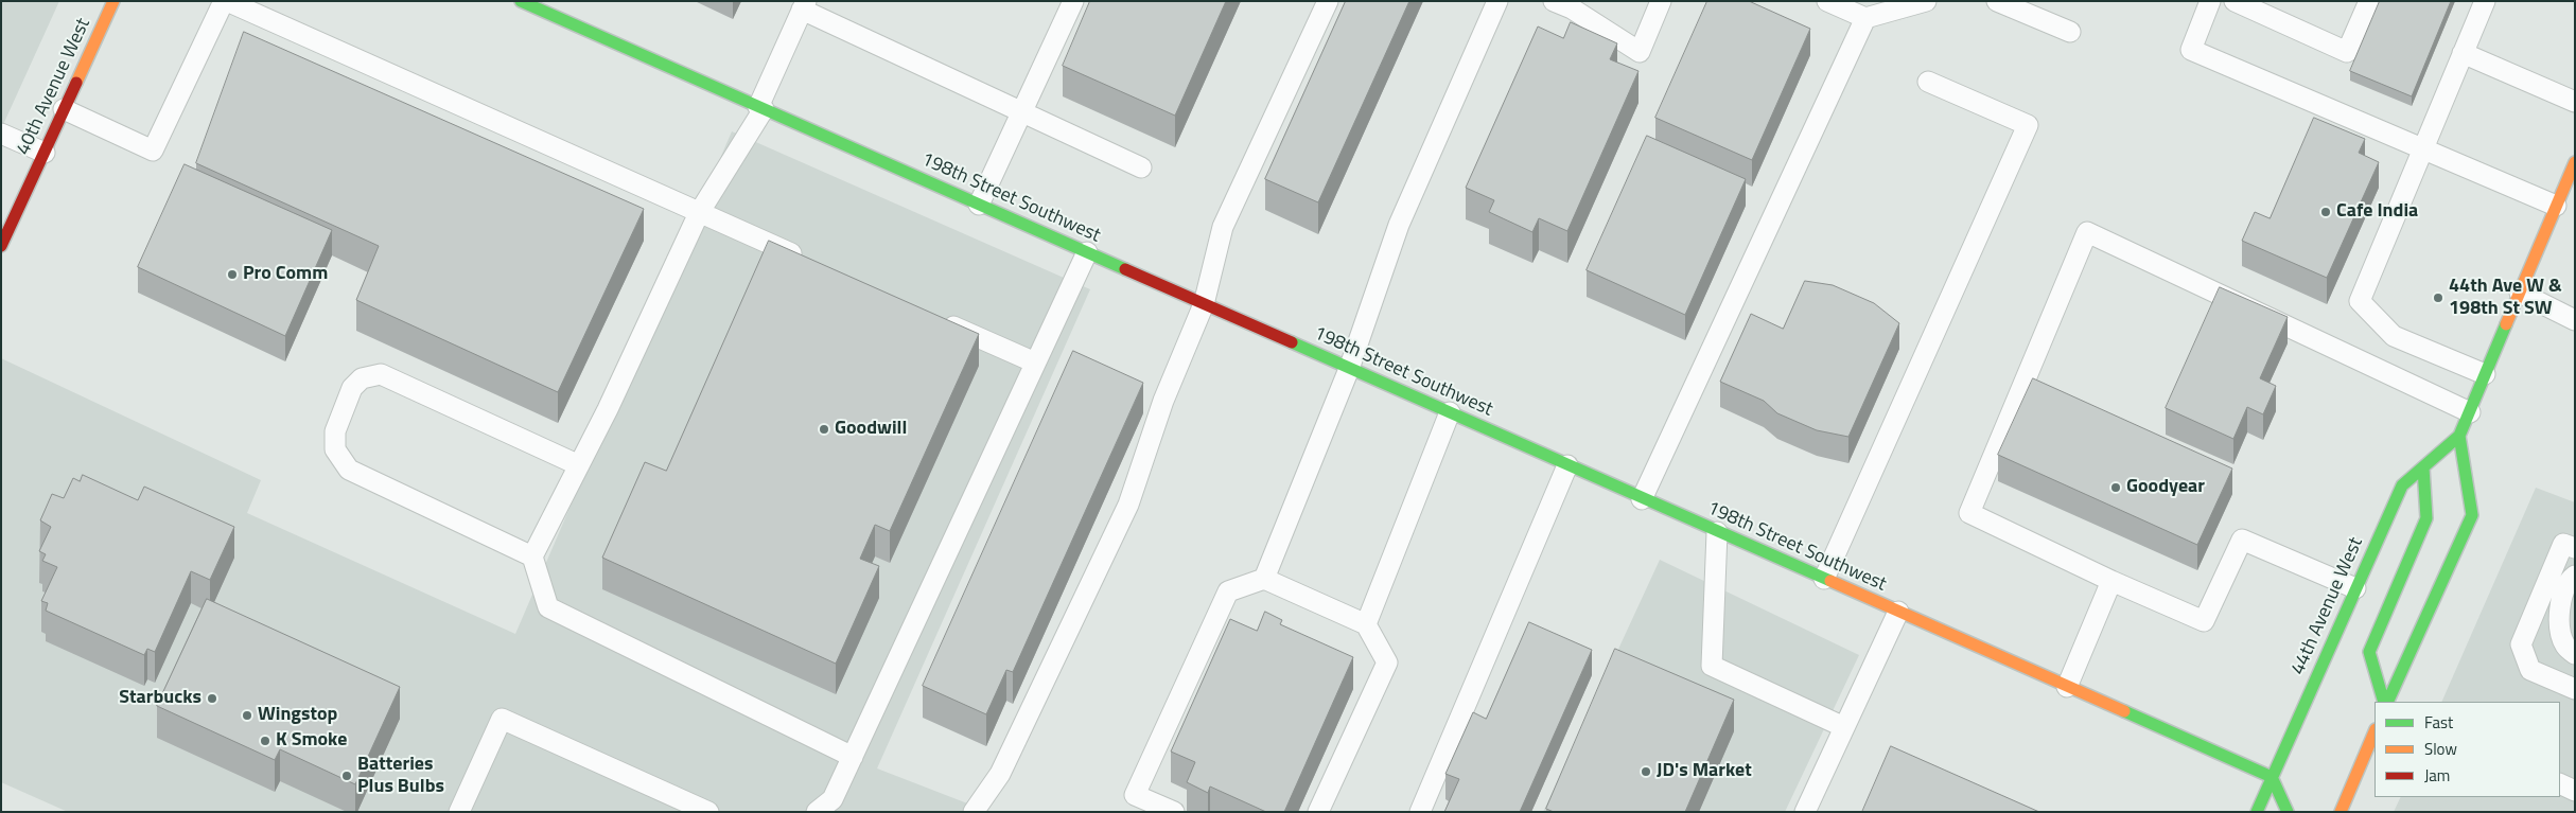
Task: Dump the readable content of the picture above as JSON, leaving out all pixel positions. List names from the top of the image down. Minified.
{"streets":{"street":["40th Avenue West","198th Street Southwest","44th Avenue West"]},"crossings":[["198th Street Southwest","44th Avenue West"]],"places":["Cafe India","Pro Comm","44th Ave W & 198th St SW","Goodwill","Goodyear","Starbucks","Wingstop","K Smoke","JD's Market","Batteries Plus Bulbs"],"legend":["Fast","Slow","Jam"]}
